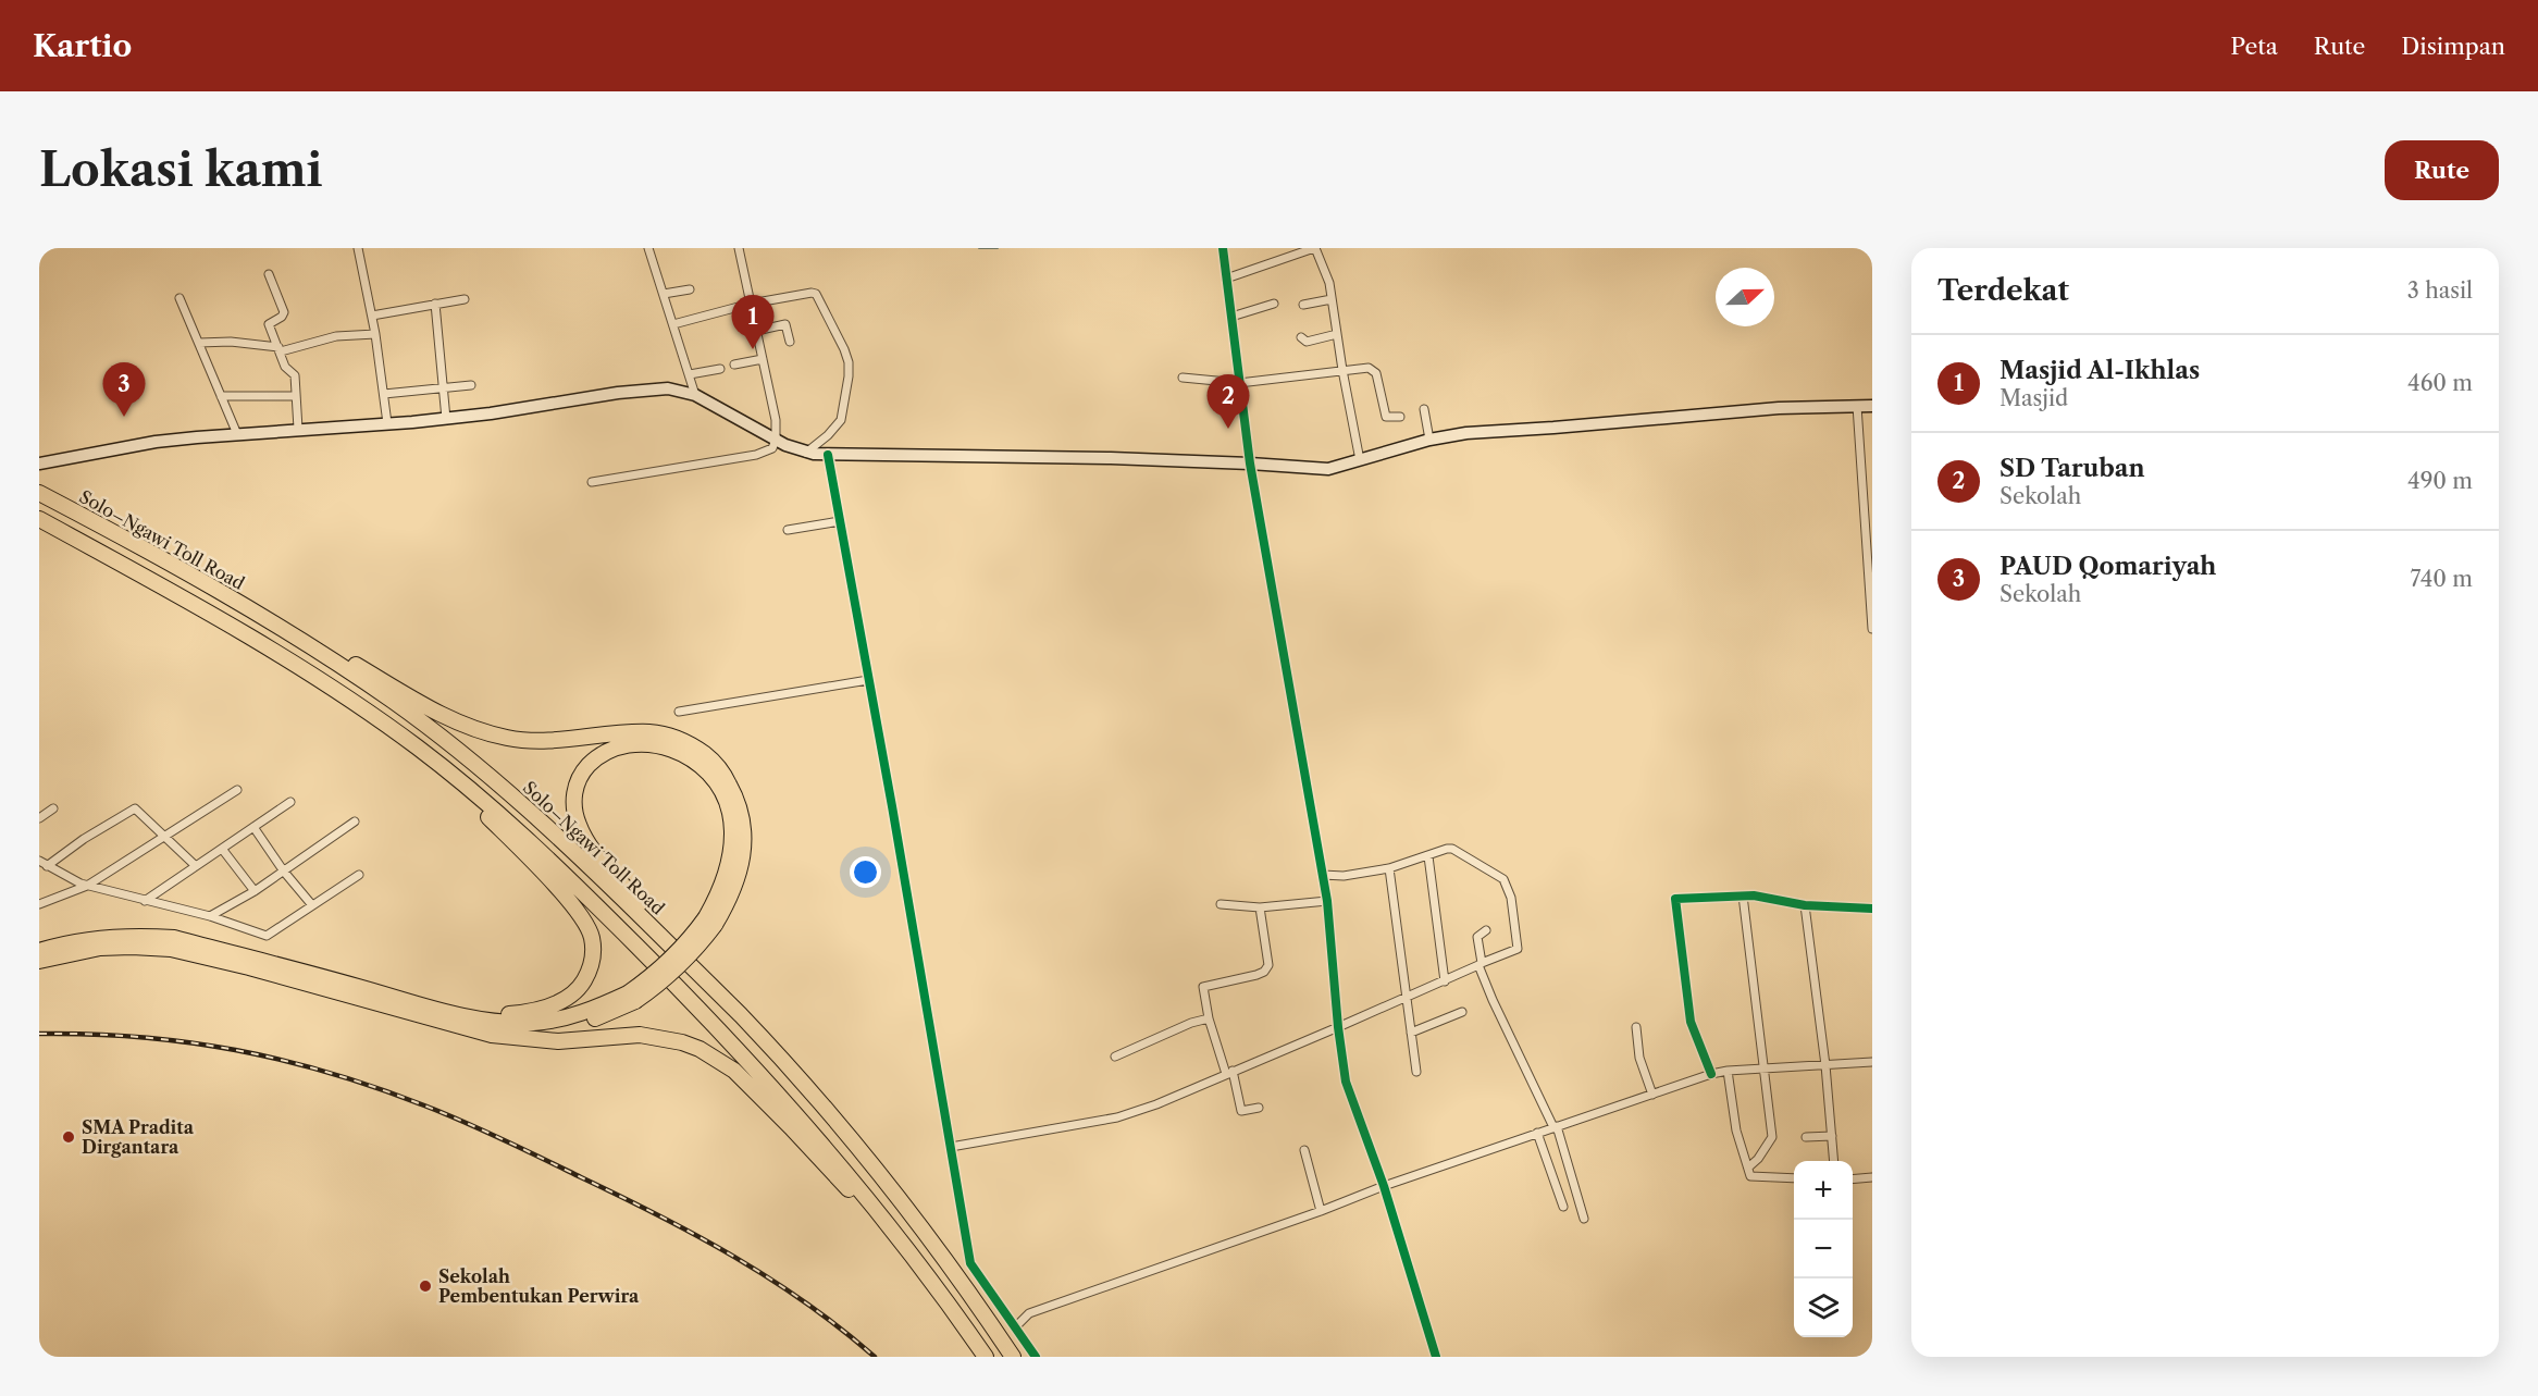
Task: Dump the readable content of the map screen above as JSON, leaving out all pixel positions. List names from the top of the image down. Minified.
{"streets":{"highway":["Solo–Ngawi Toll Road"]},"places":["SMA Pradita Dirgantara","Sekolah Pembentukan Perwira"],"north":"right","page":{"header":"Kartio","nav":["Peta","Rute","Disimpan"],"buttons":"Rute","title":"Lokasi kami","heading":["Terdekat","3 hasil"],"pins":["1","3","2"],"list":[{"mark":"1","name":"Masjid Al-Ikhlas","note":"Masjid","value":"460 m"},{"mark":"2","name":"SD Taruban","note":"Sekolah","value":"490 m"},{"mark":"3","name":"PAUD Qomariyah","note":"Sekolah","value":"740 m"}],"map_buttons":["+","−"]}}
